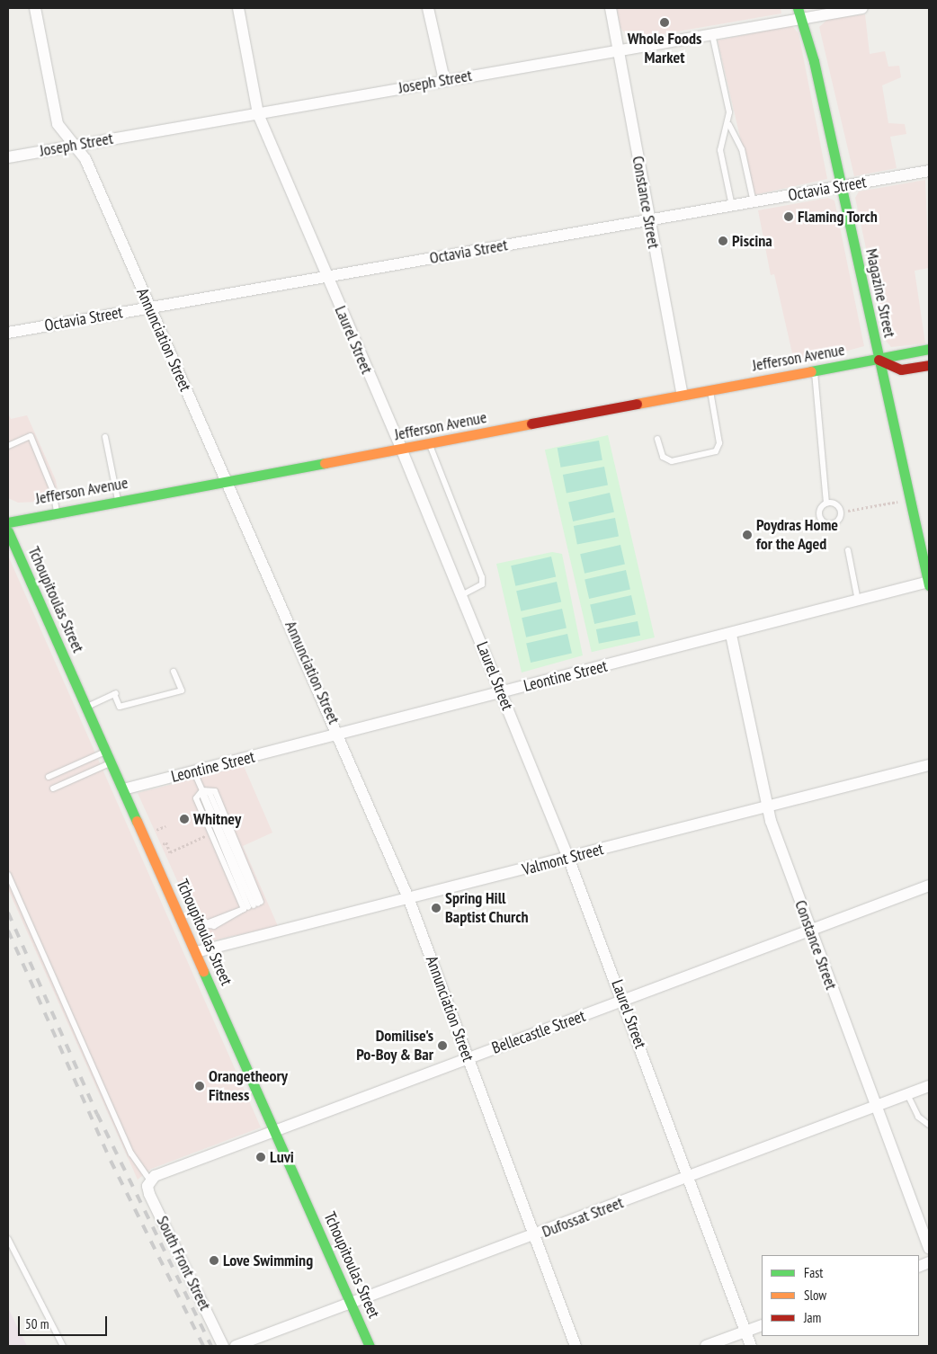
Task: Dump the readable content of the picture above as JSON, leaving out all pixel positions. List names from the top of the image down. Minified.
{"streets":{"street":["Joseph Street","Octavia Street","Constance Street","Magazine Street","Annunciation Street","Laurel Street","Jefferson Avenue","Tchoupitoulas Street","Leontine Street","Valmont Street","Bellecastle Street","Dufossat Street","South Front Street"]},"crossings":[["Joseph Street","Constance Street"],["Joseph Street","Magazine Street"],["Joseph Street","Annunciation Street"],["Joseph Street","Laurel Street"],["Octavia Street","Constance Street"],["Octavia Street","Magazine Street"],["Octavia Street","Annunciation Street"],["Octavia Street","Laurel Street"],["Constance Street","Jefferson Avenue"],["Constance Street","Leontine Street"],["Constance Street","Valmont Street"],["Constance Street","Bellecastle Street"],["Constance Street","Dufossat Street"],["Magazine Street","Jefferson Avenue"],["Magazine Street","Leontine Street"],["Annunciation Street","Jefferson Avenue"],["Annunciation Street","Leontine Street"],["Annunciation Street","Valmont Street"],["Annunciation Street","Bellecastle Street"],["Annunciation Street","Dufossat Street"],["Laurel Street","Jefferson Avenue"],["Laurel Street","Leontine Street"],["Laurel Street","Valmont Street"],["Laurel Street","Bellecastle Street"],["Laurel Street","Dufossat Street"],["Tchoupitoulas Street","Leontine Street"],["Tchoupitoulas Street","Valmont Street"],["Tchoupitoulas Street","Bellecastle Street"],["Tchoupitoulas Street","Dufossat Street"],["Bellecastle Street","South Front Street"]],"places":["Whole Foods Market","Flaming Torch","Piscina","Poydras Home for the Aged","Whitney","Spring Hill Baptist Church","Domilise's Po-Boy & Bar","Orangetheory Fitness","Luvi","Love Swimming"],"legend":["Fast","Slow","Jam"],"scale_bar":"50 m"}
